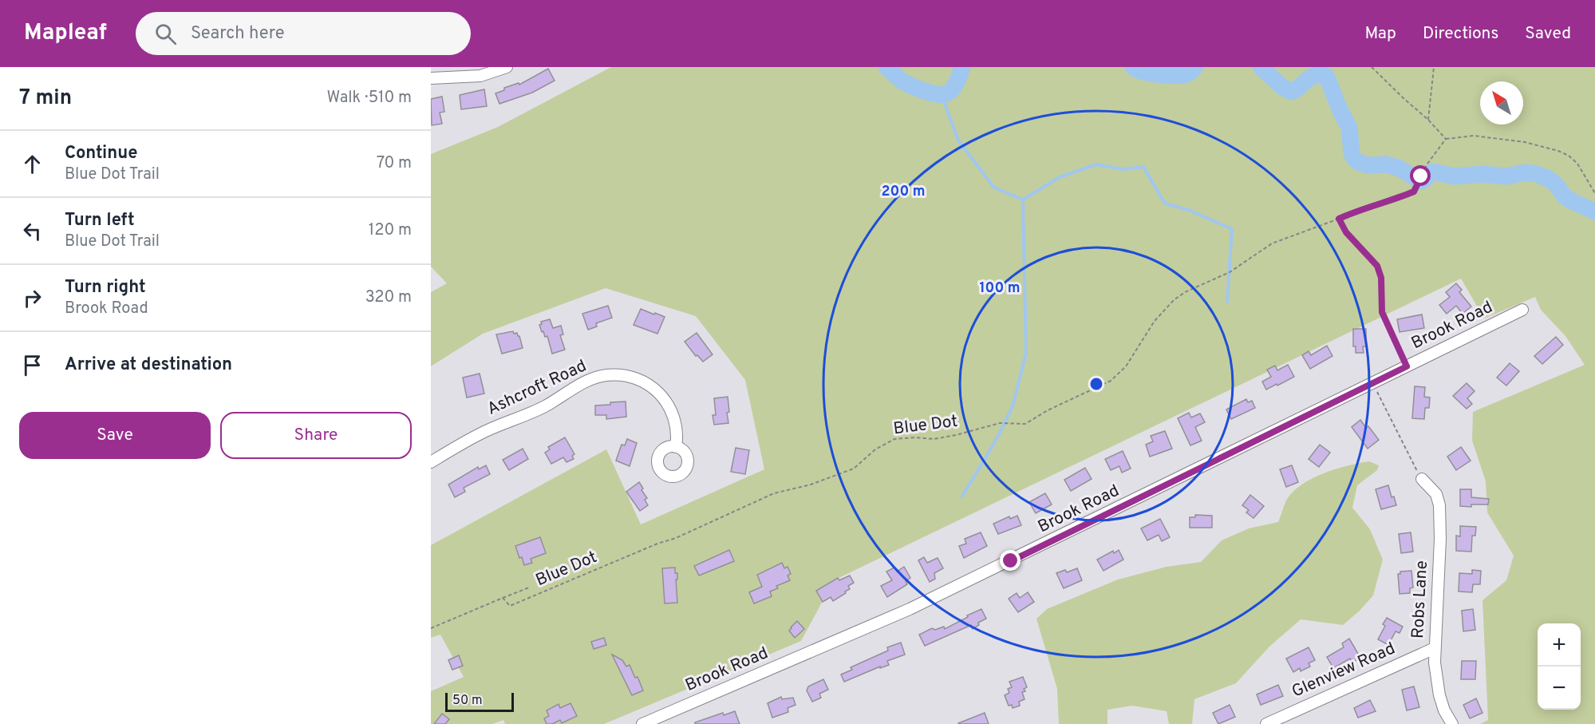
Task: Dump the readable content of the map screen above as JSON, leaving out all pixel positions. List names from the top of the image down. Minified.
{"streets":{"street":["Brook Road","Ashcroft Road","Robs Lane","Glenview Road"],"path":["Blue Dot"]},"crossings":[["Robs Lane","Glenview Road"]],"scale_bar":"50 m","north":"top left","page":{"header":"Mapleaf","search":"Search here","nav":["Map","Directions","Saved"],"heading":["7 min","Walk · 510 m"],"list":[["Continue","Blue Dot Trail","70 m"],["Turn left","Blue Dot Trail","120 m"],["Turn right","Brook Road","320 m"],"Arrive at destination"],"buttons":["Save","Share"],"map_buttons":["+","−"],"scale":"50 m"},"rings":["200 m","100 m"]}
